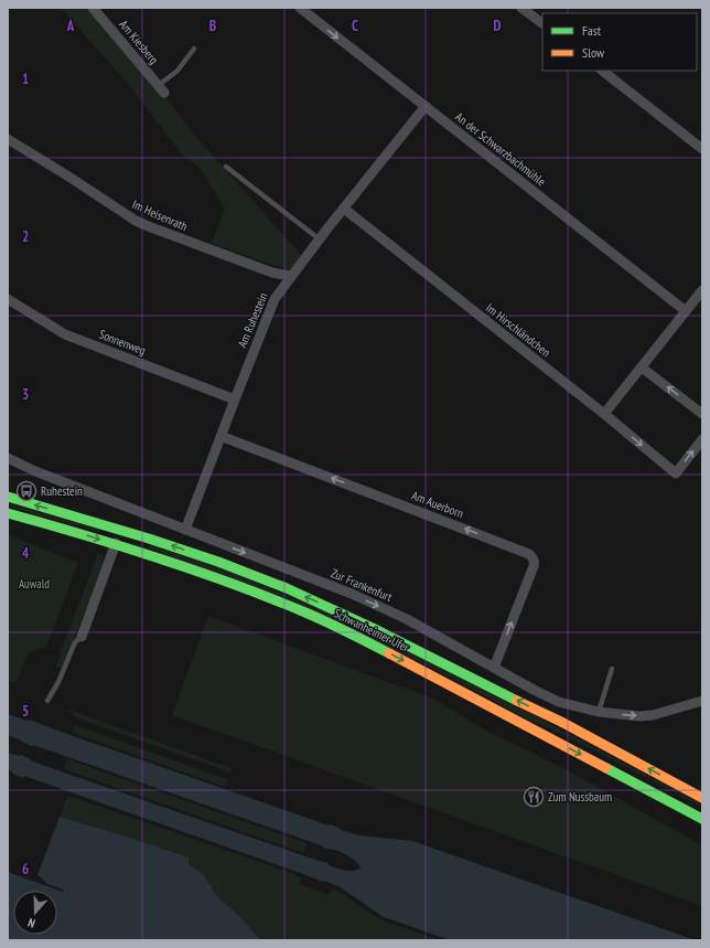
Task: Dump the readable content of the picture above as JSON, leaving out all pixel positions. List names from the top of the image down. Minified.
{"streets":{"main road":["Schwanheimer Ufer"],"street":["Am Kiesberg","An der Schwarzbachmühle","Im Heisenrath","Am Ruhestein","Im Hirschländchen","Sonnenweg","Am Auerborn","Zur Frankenfurt"]},"crossings":[["An der Schwarzbachmühle","Am Ruhestein"],["Im Heisenrath","Am Ruhestein"],["Am Ruhestein","Im Hirschländchen"],["Am Ruhestein","Sonnenweg"],["Am Ruhestein","Am Auerborn"],["Am Ruhestein","Zur Frankenfurt"],["Am Auerborn","Zur Frankenfurt"]],"one_way":["Zur Frankenfurt"],"parks":["Auwald"],"places":{"bus stop":["Ruhestein"],"restaurant":["Zum Nussbaum"]},"legend":["Fast","Slow"],"north":"bottom","grid":{"columns":["A","B","C","D"],"rows":["1","2","3","4","5","6"]}}
